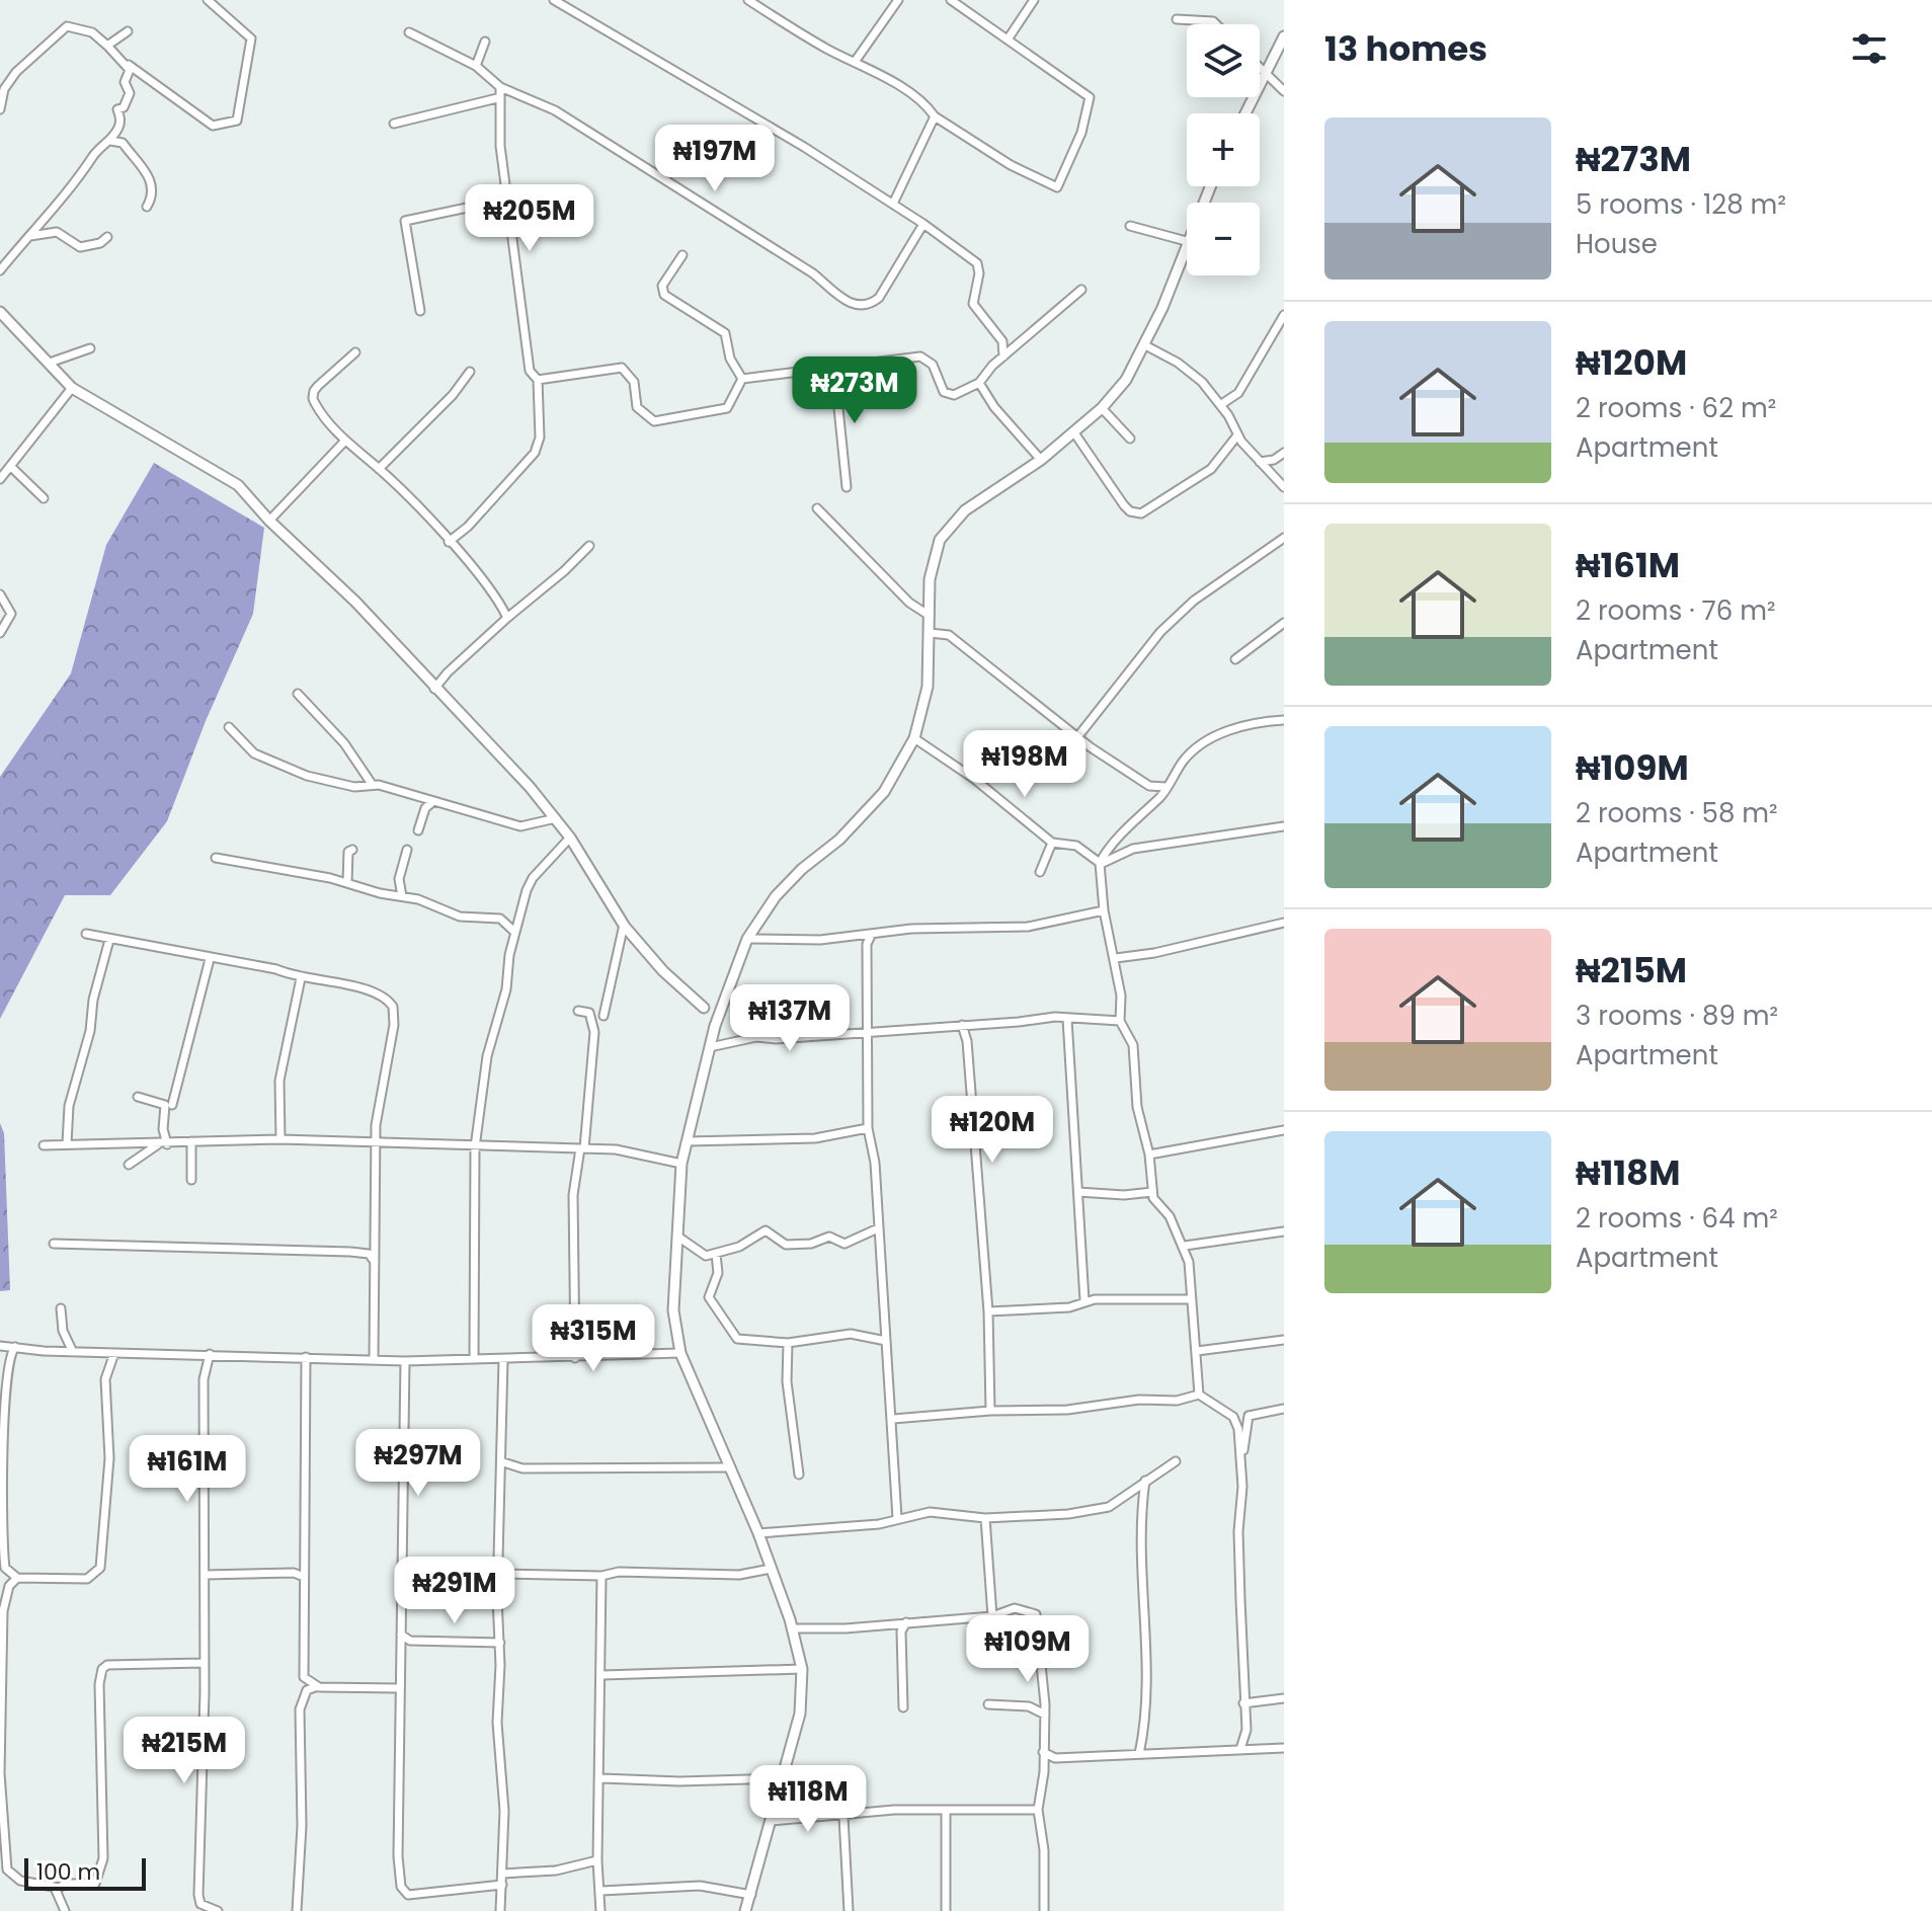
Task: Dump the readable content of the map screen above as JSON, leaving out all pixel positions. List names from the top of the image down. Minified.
{"scale_bar":"100 m","page":{"heading":"13 homes","map_buttons":["+","−"],"list":[{"name":"₦273M","note":"5 rooms · 128 m² · House"},{"name":"₦120M","note":"2 rooms · 62 m² · Apartment"},{"name":"₦161M","note":"2 rooms · 76 m² · Apartment"},{"name":"₦109M","note":"2 rooms · 58 m² · Apartment"},{"name":"₦215M","note":"3 rooms · 89 m² · Apartment"},{"name":"₦118M","note":"2 rooms · 64 m² · Apartment"}],"price":["₦197M","₦205M","₦273M","₦198M","₦137M","₦120M","₦315M","₦297M","₦161M","₦291M","₦109M","₦215M","₦118M"],"scale":"100 m"}}
